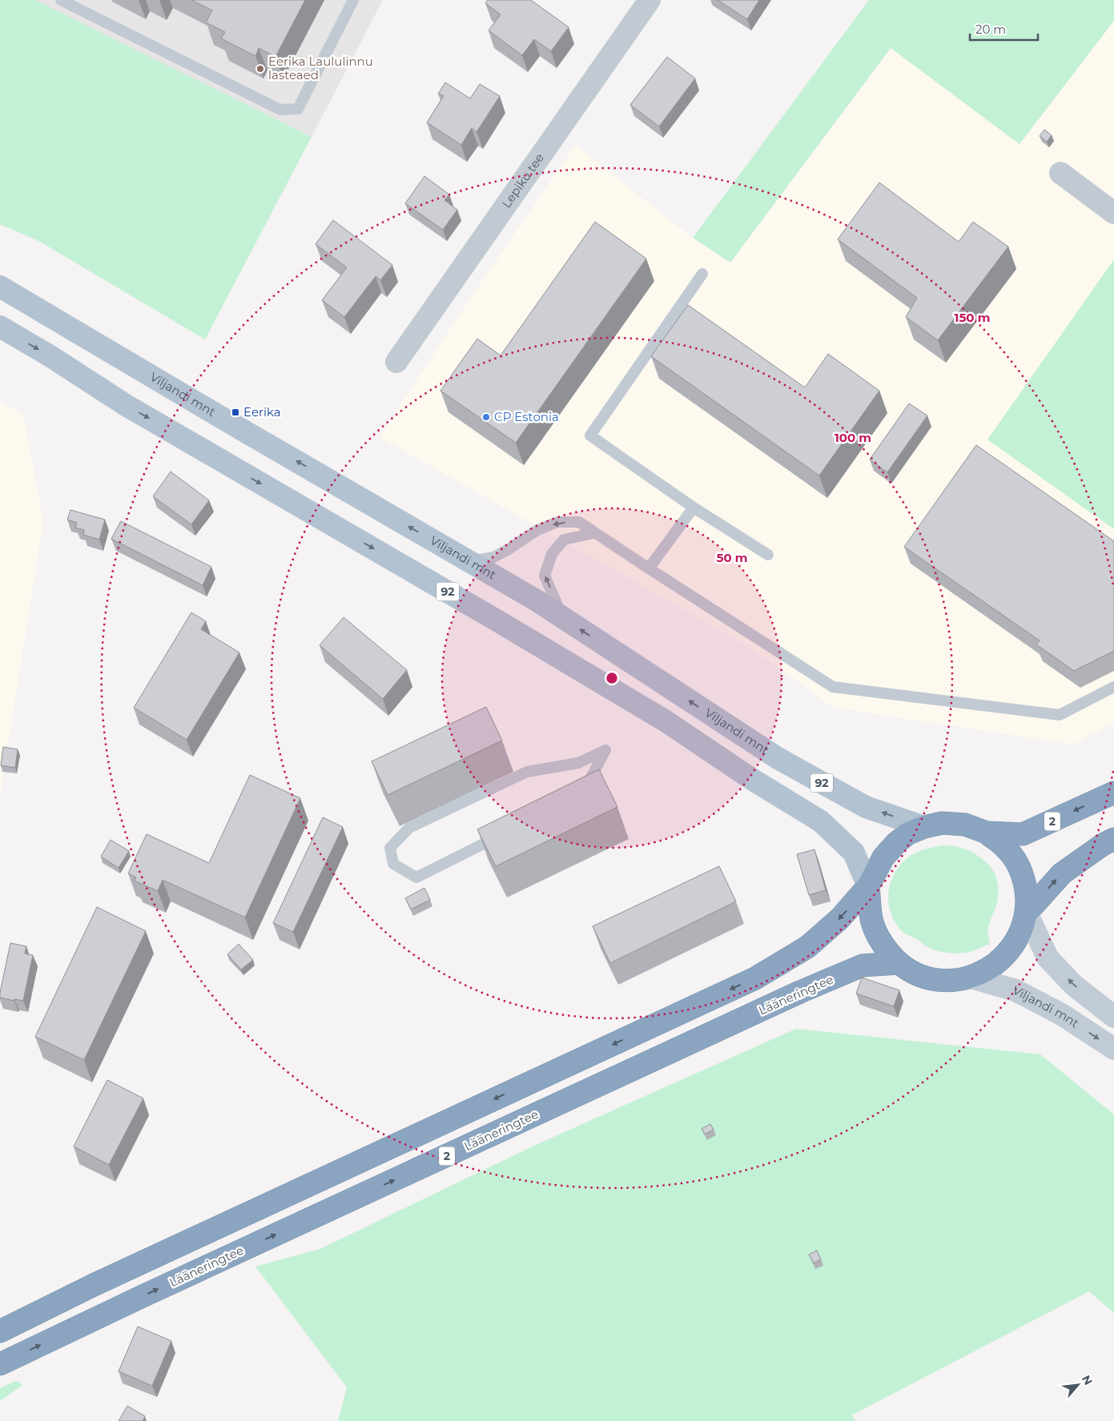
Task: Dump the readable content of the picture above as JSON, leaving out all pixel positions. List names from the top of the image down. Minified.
{"streets":{"highway":["2","Lääneringtee"],"main road":["Viljandi mnt","92"],"street":["Lepiku tee"]},"crossings":[["Viljandi mnt","2"],["92","2"],["2","Lääneringtee"]],"places":{"other":["Eerika Laululinnu lasteaed","CP Estonia"],"transit":["Eerika"]},"scale_bar":"20 m","north":"top right","rings":["150 m","100 m","50 m"]}
